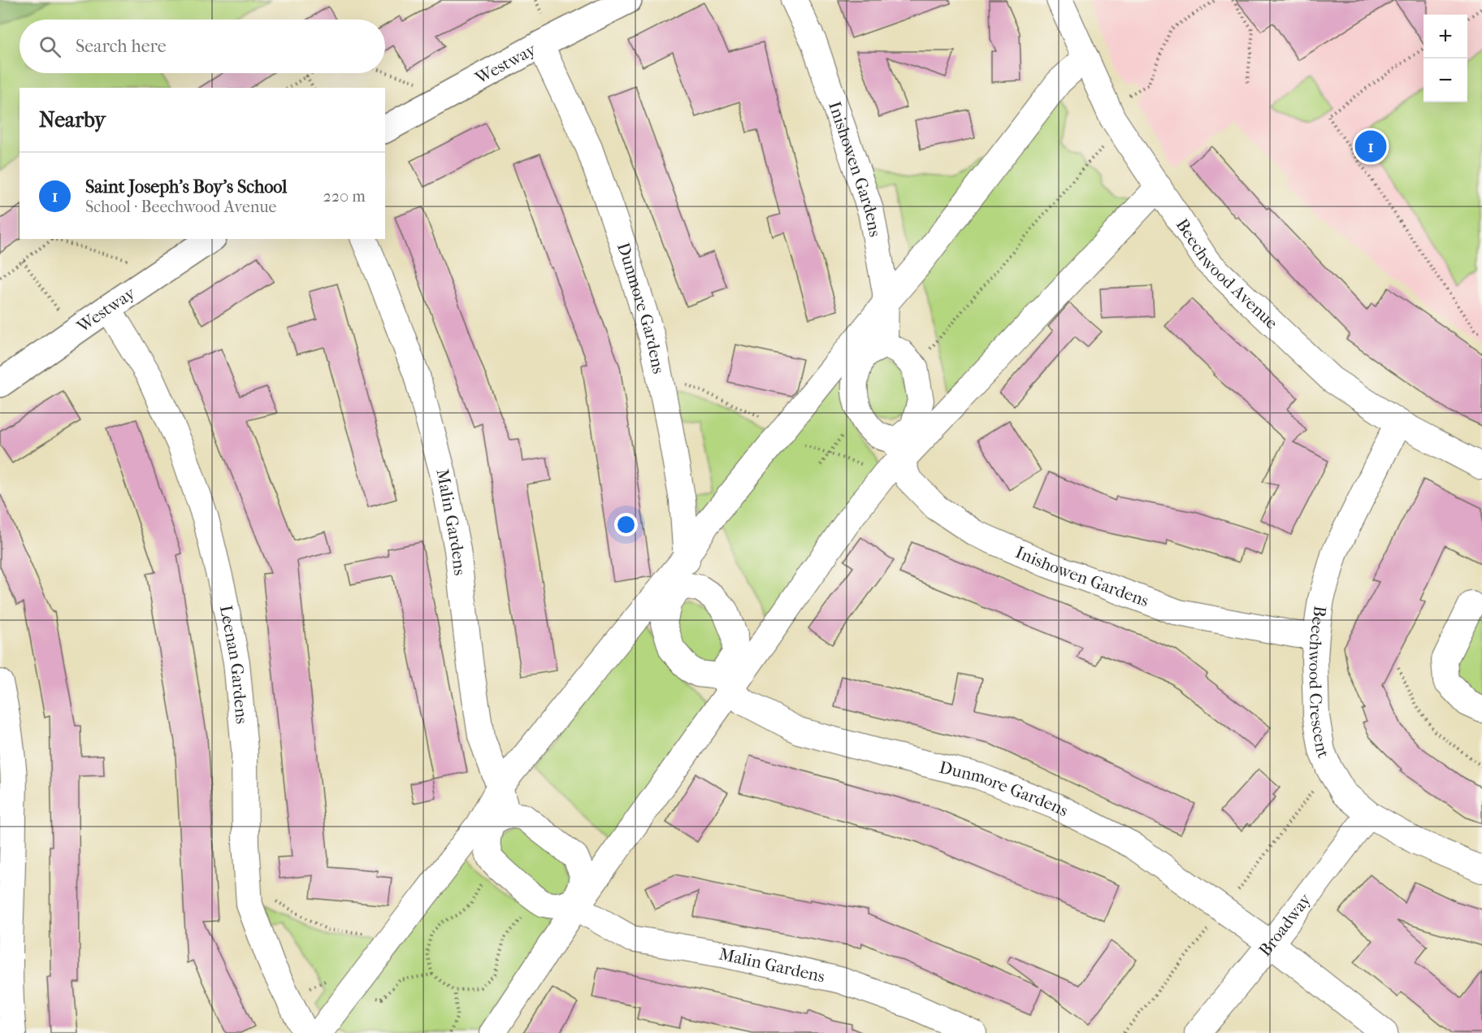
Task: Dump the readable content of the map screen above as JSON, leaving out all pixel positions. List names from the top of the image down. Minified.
{"streets":{"street":["Westway","Inishowen Gardens","Beechwood Avenue","Dunmore Gardens","Malin Gardens","Leenan Gardens","Beechwood Crescent","Broadway"]},"crossings":[["Westway","Dunmore Gardens"],["Westway","Leenan Gardens"],["Inishowen Gardens","Beechwood Crescent"],["Beechwood Avenue","Beechwood Crescent"],["Dunmore Gardens","Broadway"],["Beechwood Crescent","Broadway"]],"page":{"map_buttons":["+","−"],"search":"Search here","heading":"Nearby","pins":"1","list":[{"mark":"1","name":"Saint Joseph's Boy's School","note":"School · Beechwood Avenue","value":"220 m"}]}}
